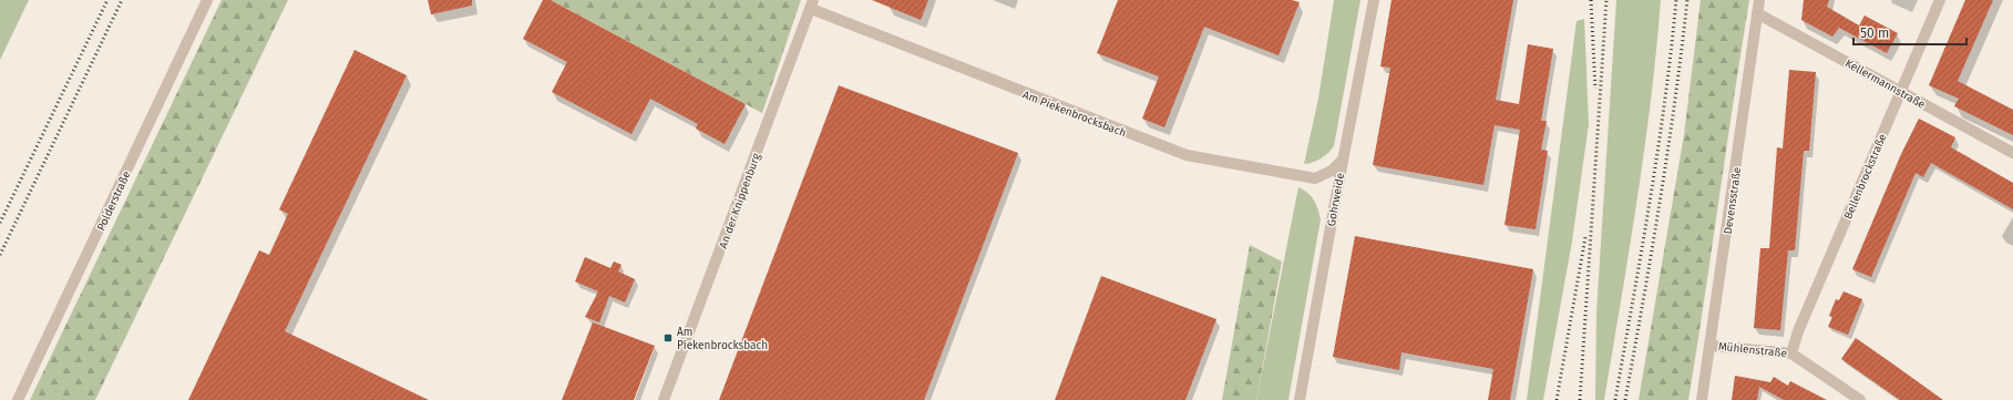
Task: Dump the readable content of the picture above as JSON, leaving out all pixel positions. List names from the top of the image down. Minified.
{"streets":{"street":["Kellermannstraße","Am Piekenbrocksbach","Bellenbrockstraße","Gohrweide","Polderstraße","An der Knippenburg","Devensstraße","Mühlenstraße"]},"crossings":[["Kellermannstraße","Bellenbrockstraße"],["Kellermannstraße","Devensstraße"],["Am Piekenbrocksbach","Gohrweide"],["Am Piekenbrocksbach","An der Knippenburg"],["Bellenbrockstraße","Mühlenstraße"],["Devensstraße","Mühlenstraße"]],"places":{"transit":["Am Piekenbrocksbach"]},"scale_bar":"50 m"}
